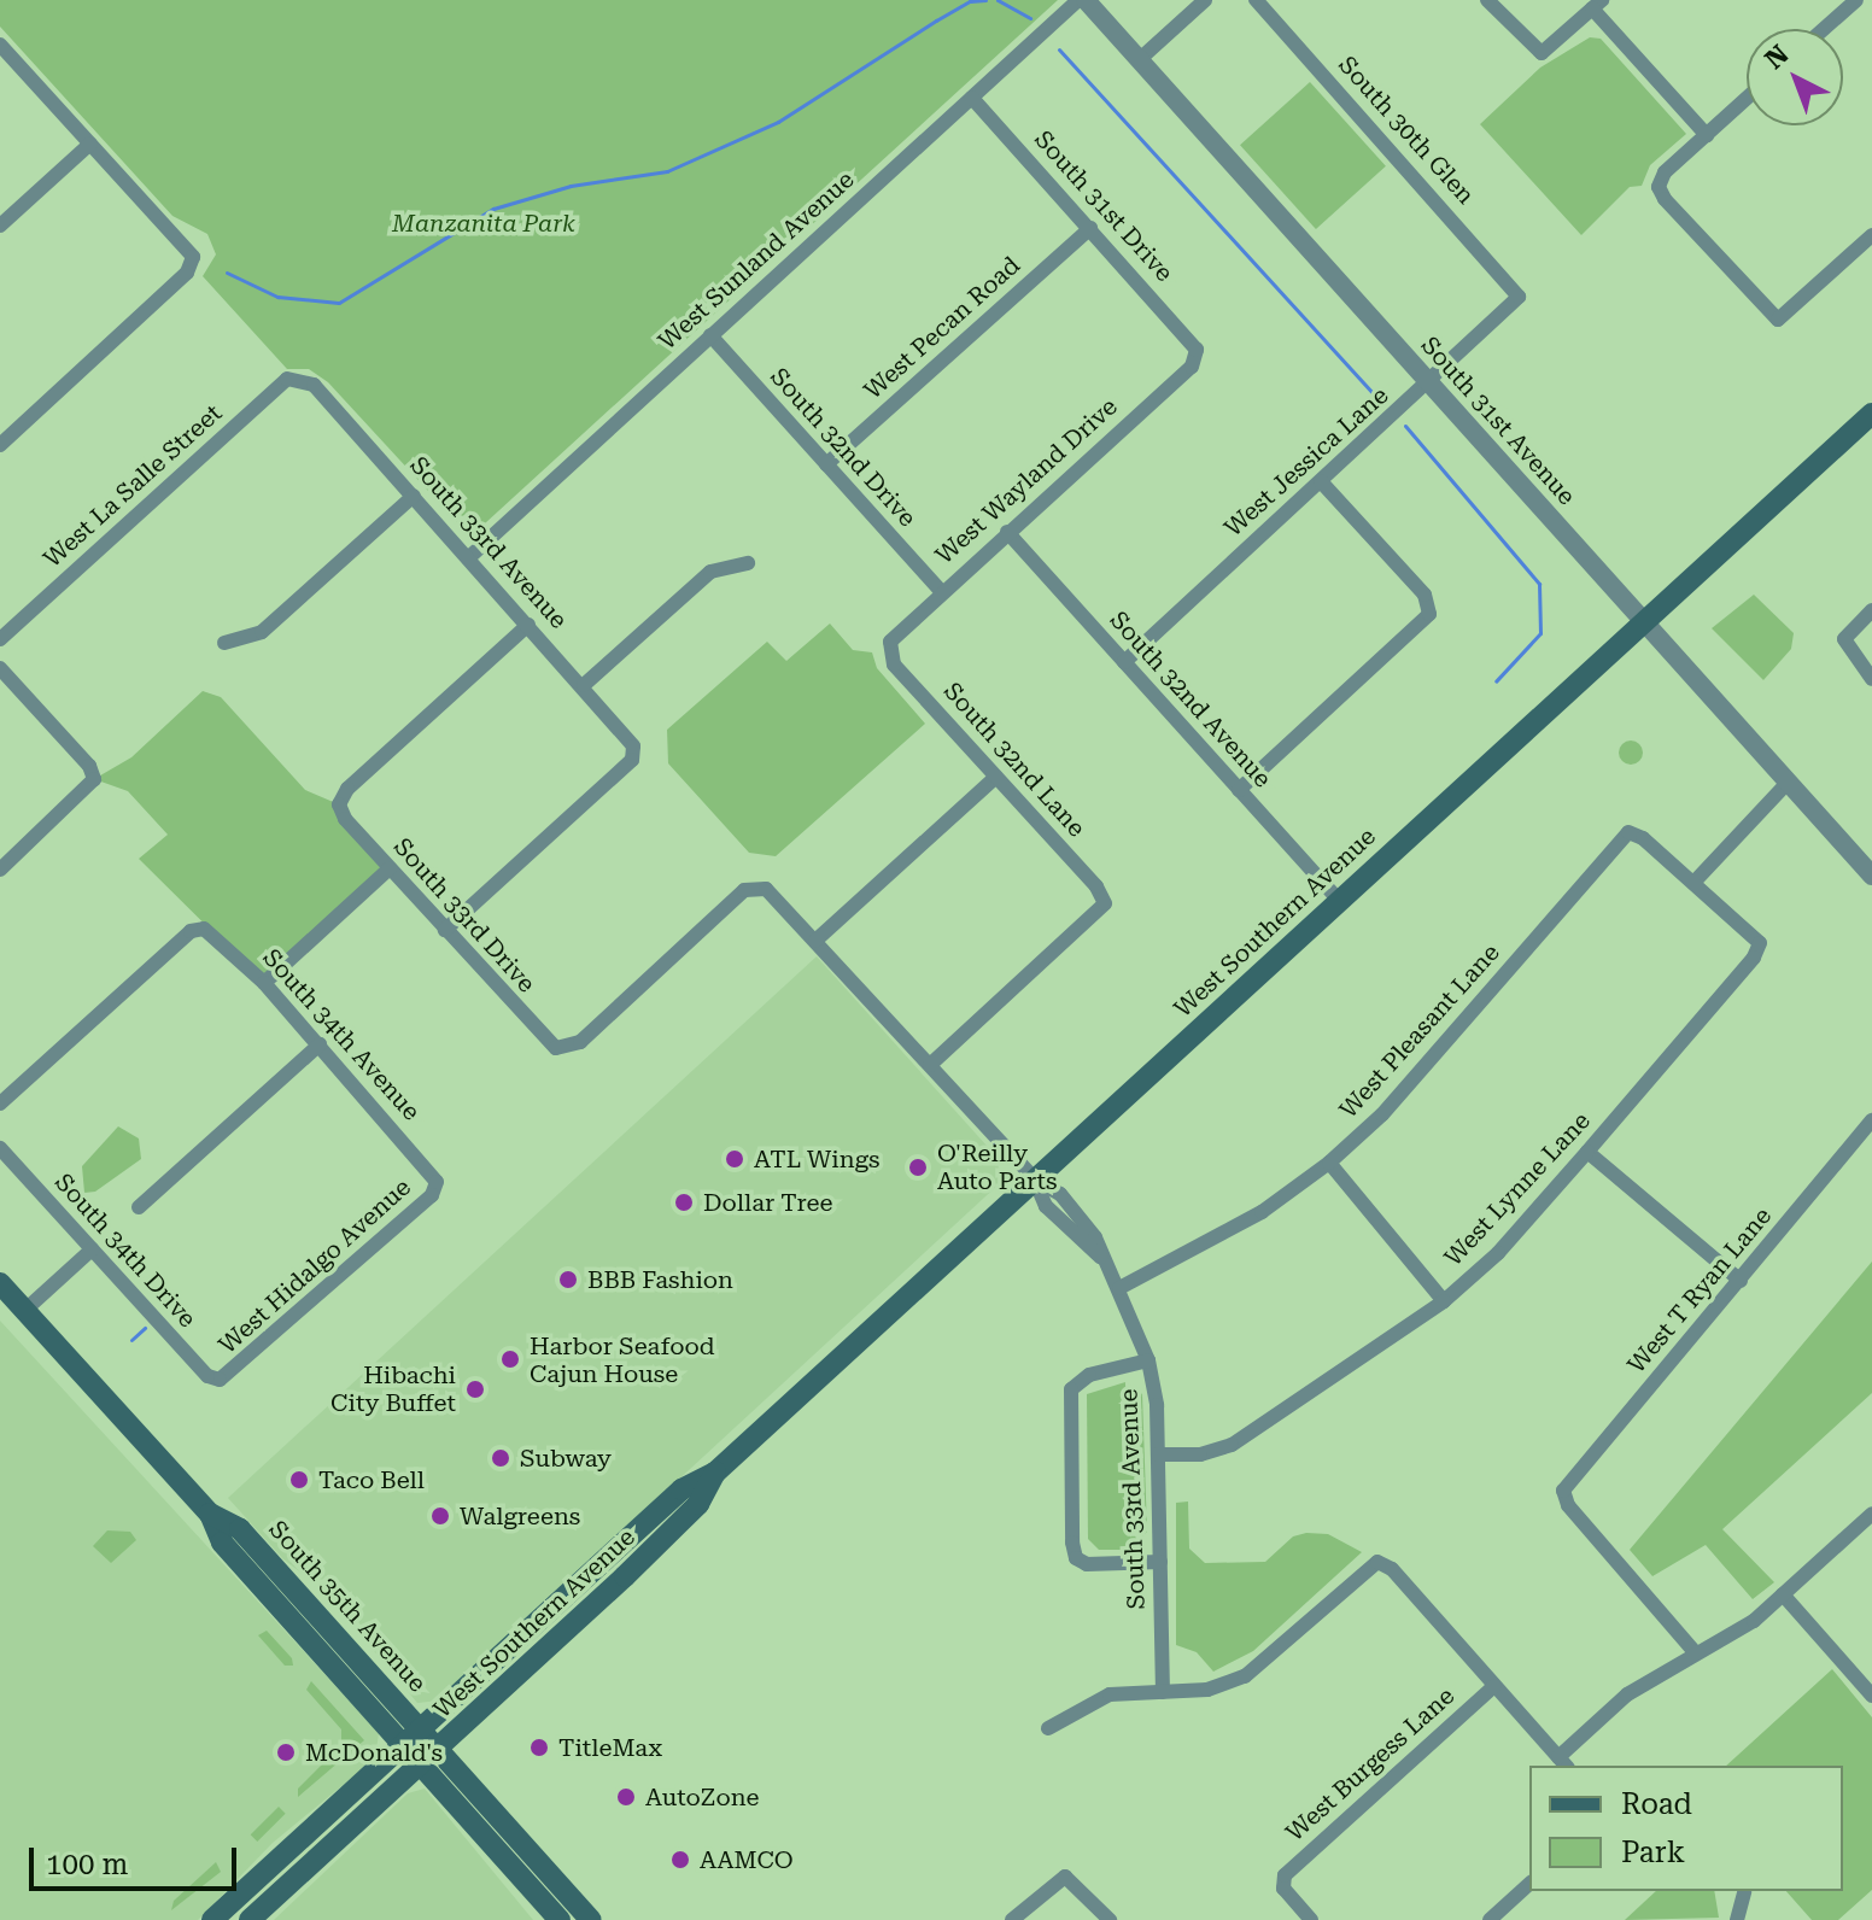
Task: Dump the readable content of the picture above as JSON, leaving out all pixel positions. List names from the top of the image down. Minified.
{"streets":{"main road":["West Southern Avenue","South 35th Avenue"],"street":["South 30th Glen","South 31st Drive","West Sunland Avenue","West Pecan Road","South 31st Avenue","South 32nd Drive","West Jessica Lane","West Wayland Drive","West La Salle Street","South 33rd Avenue","South 32nd Avenue","South 32nd Lane","South 33rd Drive","West Pleasant Lane","South 34th Avenue","West Lynne Lane","South 34th Drive","West Hidalgo Avenue","West T Ryan Lane","West Burgess Lane"]},"crossings":[["South 30th Glen","West Jessica Lane"],["South 31st Drive","West Sunland Avenue"],["South 31st Drive","West Pecan Road"],["South 31st Drive","West Wayland Drive"],["West Sunland Avenue","South 31st Avenue"],["West Sunland Avenue","South 32nd Drive"],["West Sunland Avenue","South 33rd Avenue"],["West Pecan Road","South 32nd Drive"],["South 31st Avenue","West Jessica Lane"],["South 31st Avenue","West Southern Avenue"],["South 32nd Drive","West Wayland Drive"],["West Jessica Lane","South 32nd Avenue"],["West Wayland Drive","South 32nd Avenue"],["West Wayland Drive","South 32nd Lane"],["West La Salle Street","South 33rd Avenue"],["South 33rd Avenue","South 32nd Lane"],["South 33rd Avenue","South 33rd Drive"],["South 33rd Avenue","West Southern Avenue"],["South 33rd Avenue","West Pleasant Lane"],["South 33rd Avenue","West Lynne Lane"],["South 32nd Avenue","West Southern Avenue"],["West Southern Avenue","South 35th Avenue"],["West Pleasant Lane","West Lynne Lane"],["South 34th Avenue","West Hidalgo Avenue"],["South 34th Drive","West Hidalgo Avenue"]],"parks":["Manzanita Park"],"places":["ATL Wings","O'Reilly Auto Parts","Dollar Tree","BBB Fashion","Harbor Seafood Cajun House","Hibachi City Buffet","Subway","Taco Bell","Walgreens","TitleMax","McDonald's","AutoZone","AAMCO"],"legend":["Road","Park"],"scale_bar":"100 m","north":"top left"}
